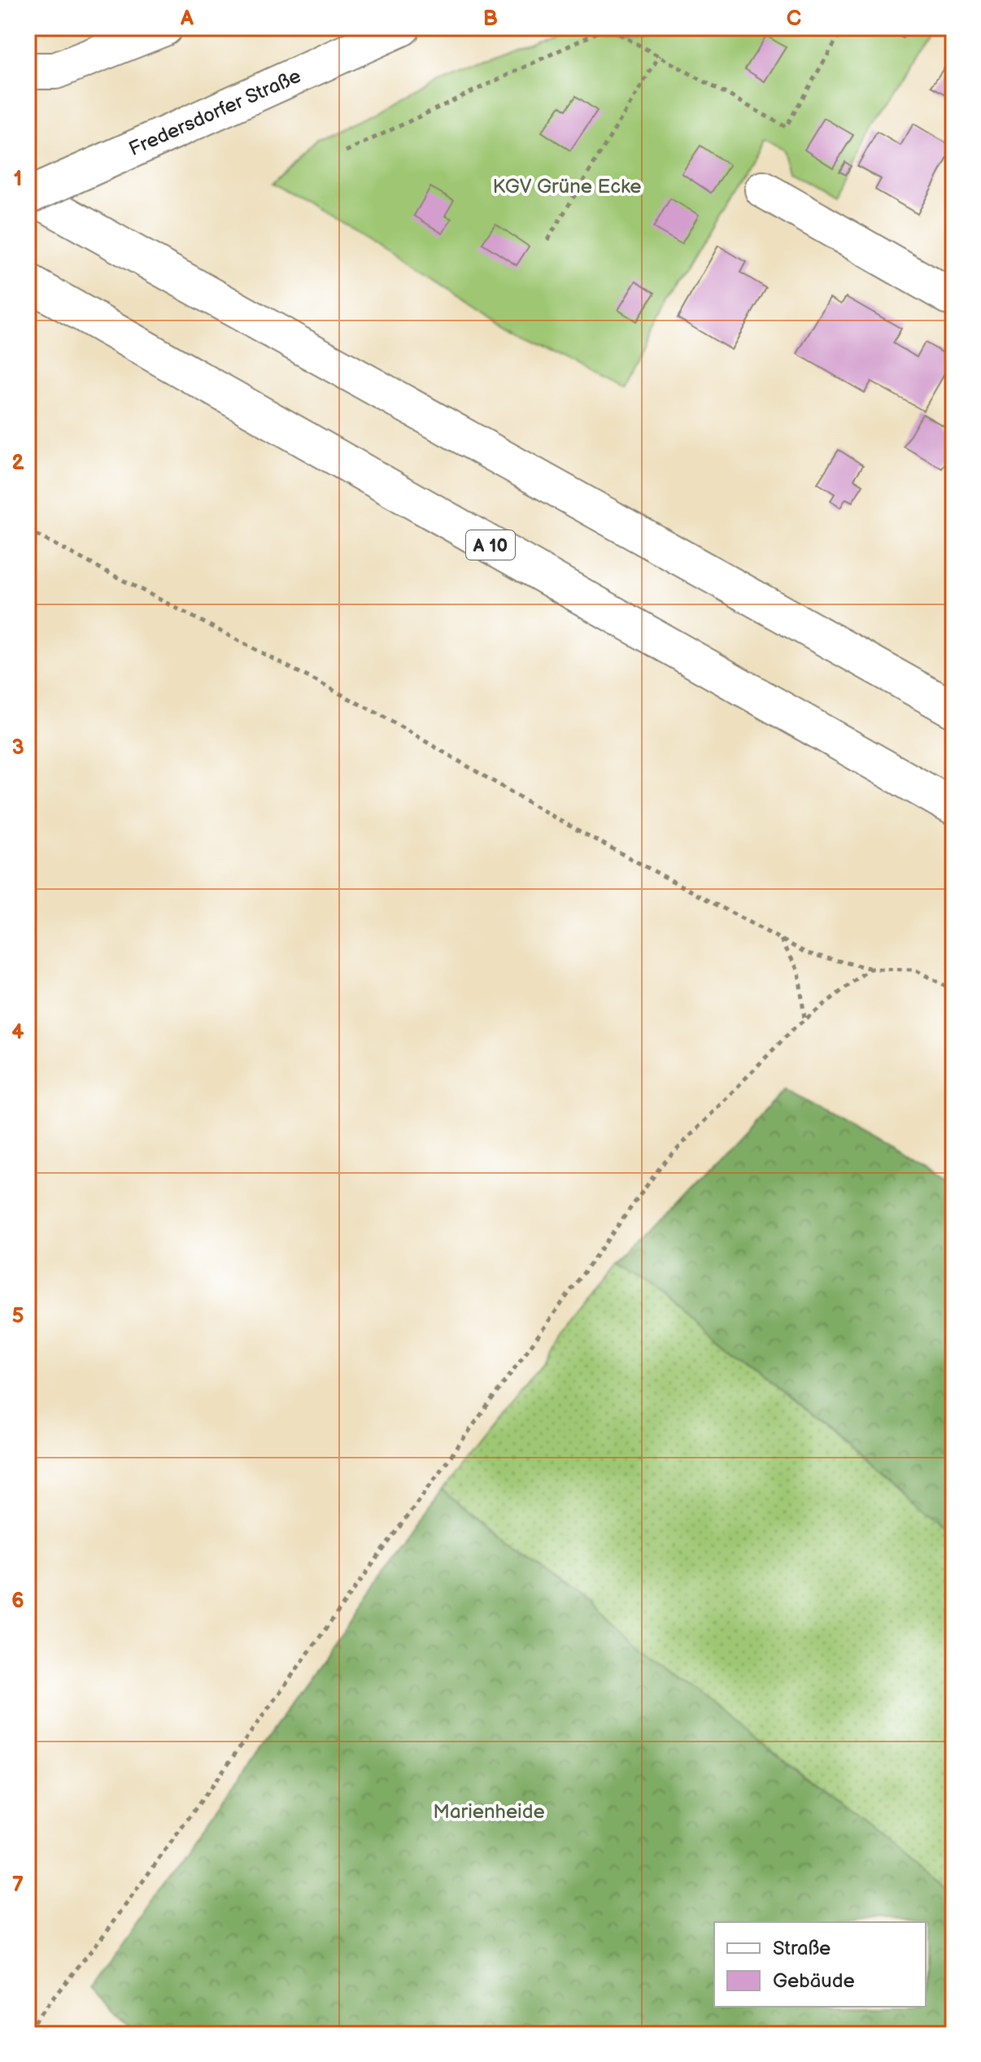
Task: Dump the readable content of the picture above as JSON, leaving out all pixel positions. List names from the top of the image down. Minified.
{"streets":{"main road":["Fredersdorfer Straße","A 10"]},"parks":["KGV Grüne Ecke","Marienheide"],"legend":["Straße","Gebäude"],"grid":{"columns":["A","B","C"],"rows":["1","2","3","4","5","6","7"]}}
